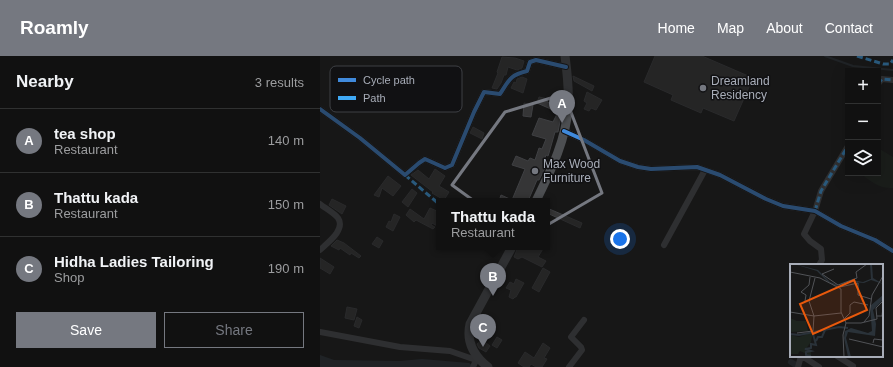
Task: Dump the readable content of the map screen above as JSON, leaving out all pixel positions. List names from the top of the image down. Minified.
{"places":["Dreamland Residency","Max Wood Furniture"],"legend":["Cycle path","Path"],"page":{"header":"Roamly","nav":["Home","Map","About","Contact"],"heading":["Nearby","3 results"],"map_buttons":["+","−"],"pins":["A","B","C"],"list":[{"mark":"A","name":"tea shop","note":"Restaurant","value":"140 m"},{"mark":"B","name":"Thattu kada","note":"Restaurant","value":"150 m"},{"mark":"C","name":"Hidha Ladies Tailoring","note":"Shop","value":"190 m"}],"popup":["Thattu kada","Restaurant"],"buttons":["Save","Share"]}}
